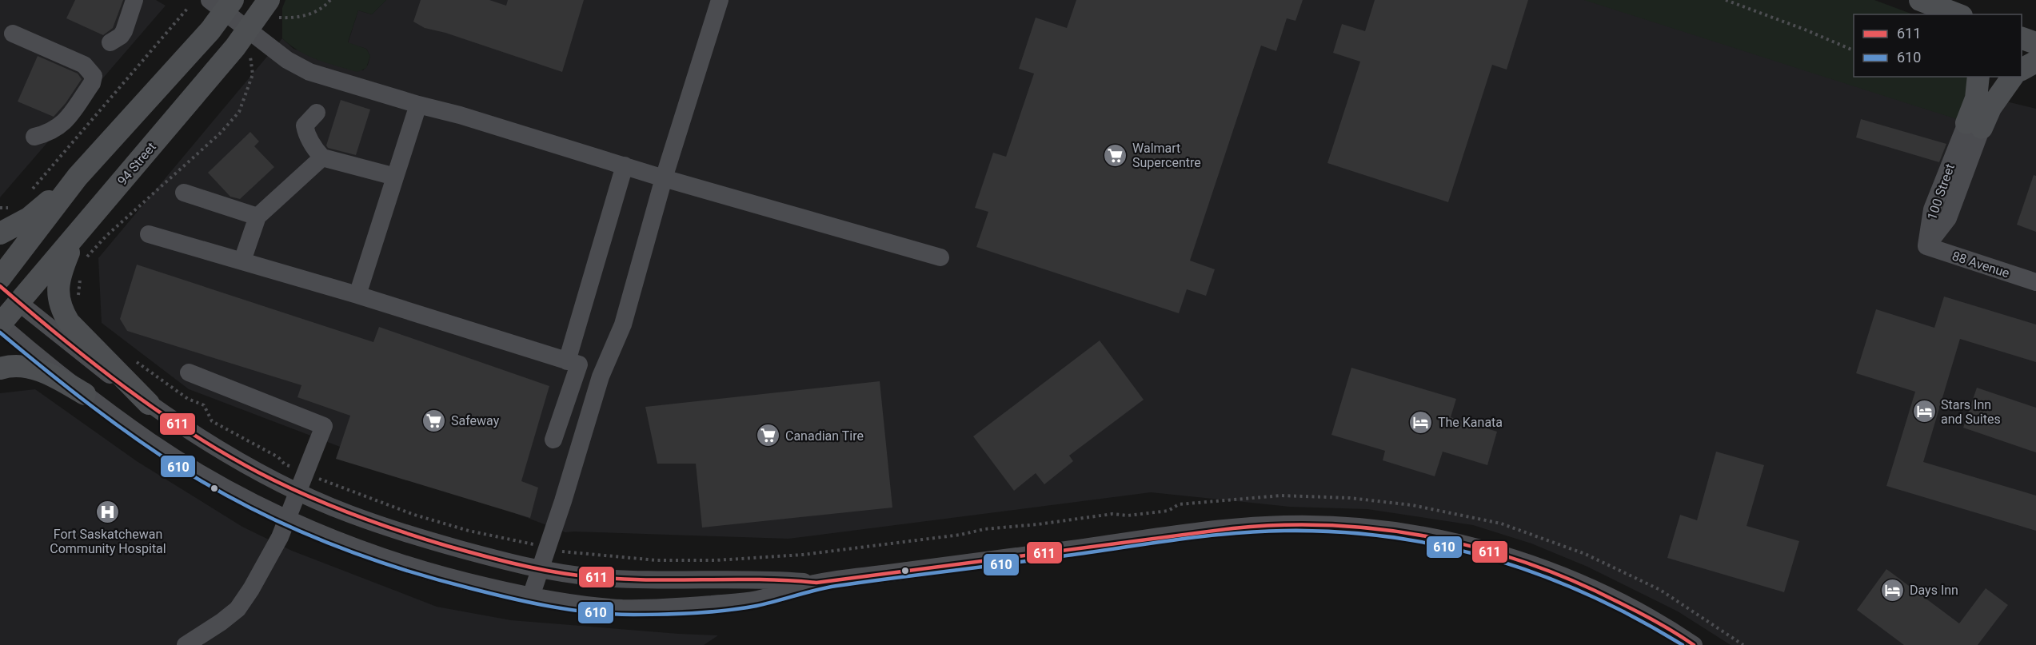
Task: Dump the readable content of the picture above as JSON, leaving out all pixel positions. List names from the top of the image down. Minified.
{"streets":{"main road":["94 Street"],"street":["100 Street","88 Avenue"]},"crossings":[["100 Street","88 Avenue"]],"places":{"supermarket":["Walmart Supercentre","Safeway","Canadian Tire"],"hotel":["Stars Inn and Suites","The Kanata","Days Inn"],"hospital":["Fort Saskatchewan Community Hospital"]},"lines":["transit line 611","transit line 610"],"legend":["611","610"]}
